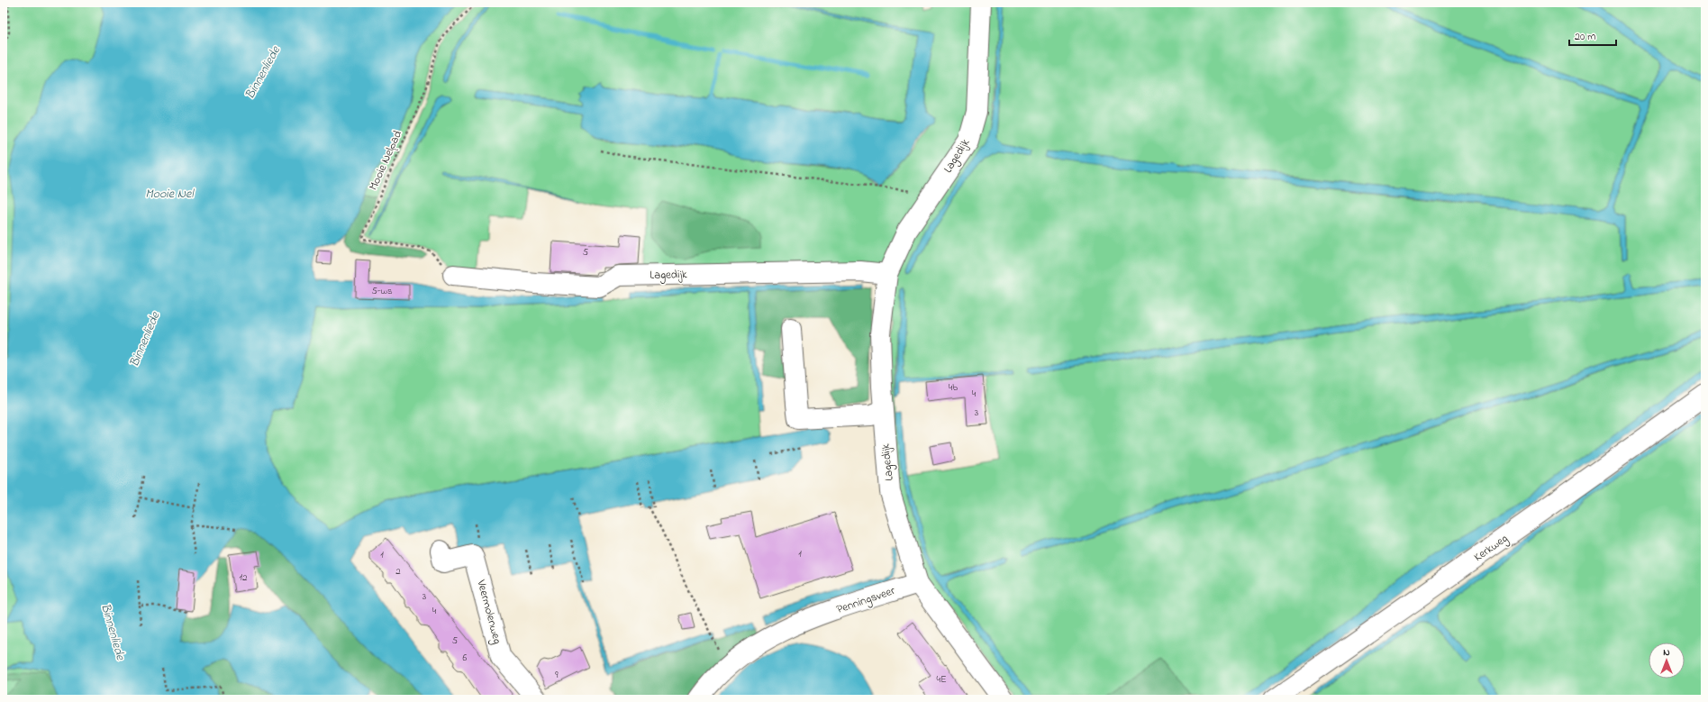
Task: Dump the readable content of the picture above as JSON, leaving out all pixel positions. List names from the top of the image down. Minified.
{"streets":{"street":["Lagedijk","Kerkweg","Penningsveer","Veermolenweg"],"path":["Mooie Nelpad"]},"crossings":[["Lagedijk","Mooie Nelpad"],["Lagedijk","Penningsveer"]],"water":["Binnenliede","Mooie Nel"],"house_numbers":["5","5-ws","4b","4","3","1","1","2","12","3","4","5","6","9","4E"],"scale_bar":"20 m","north":"top"}
